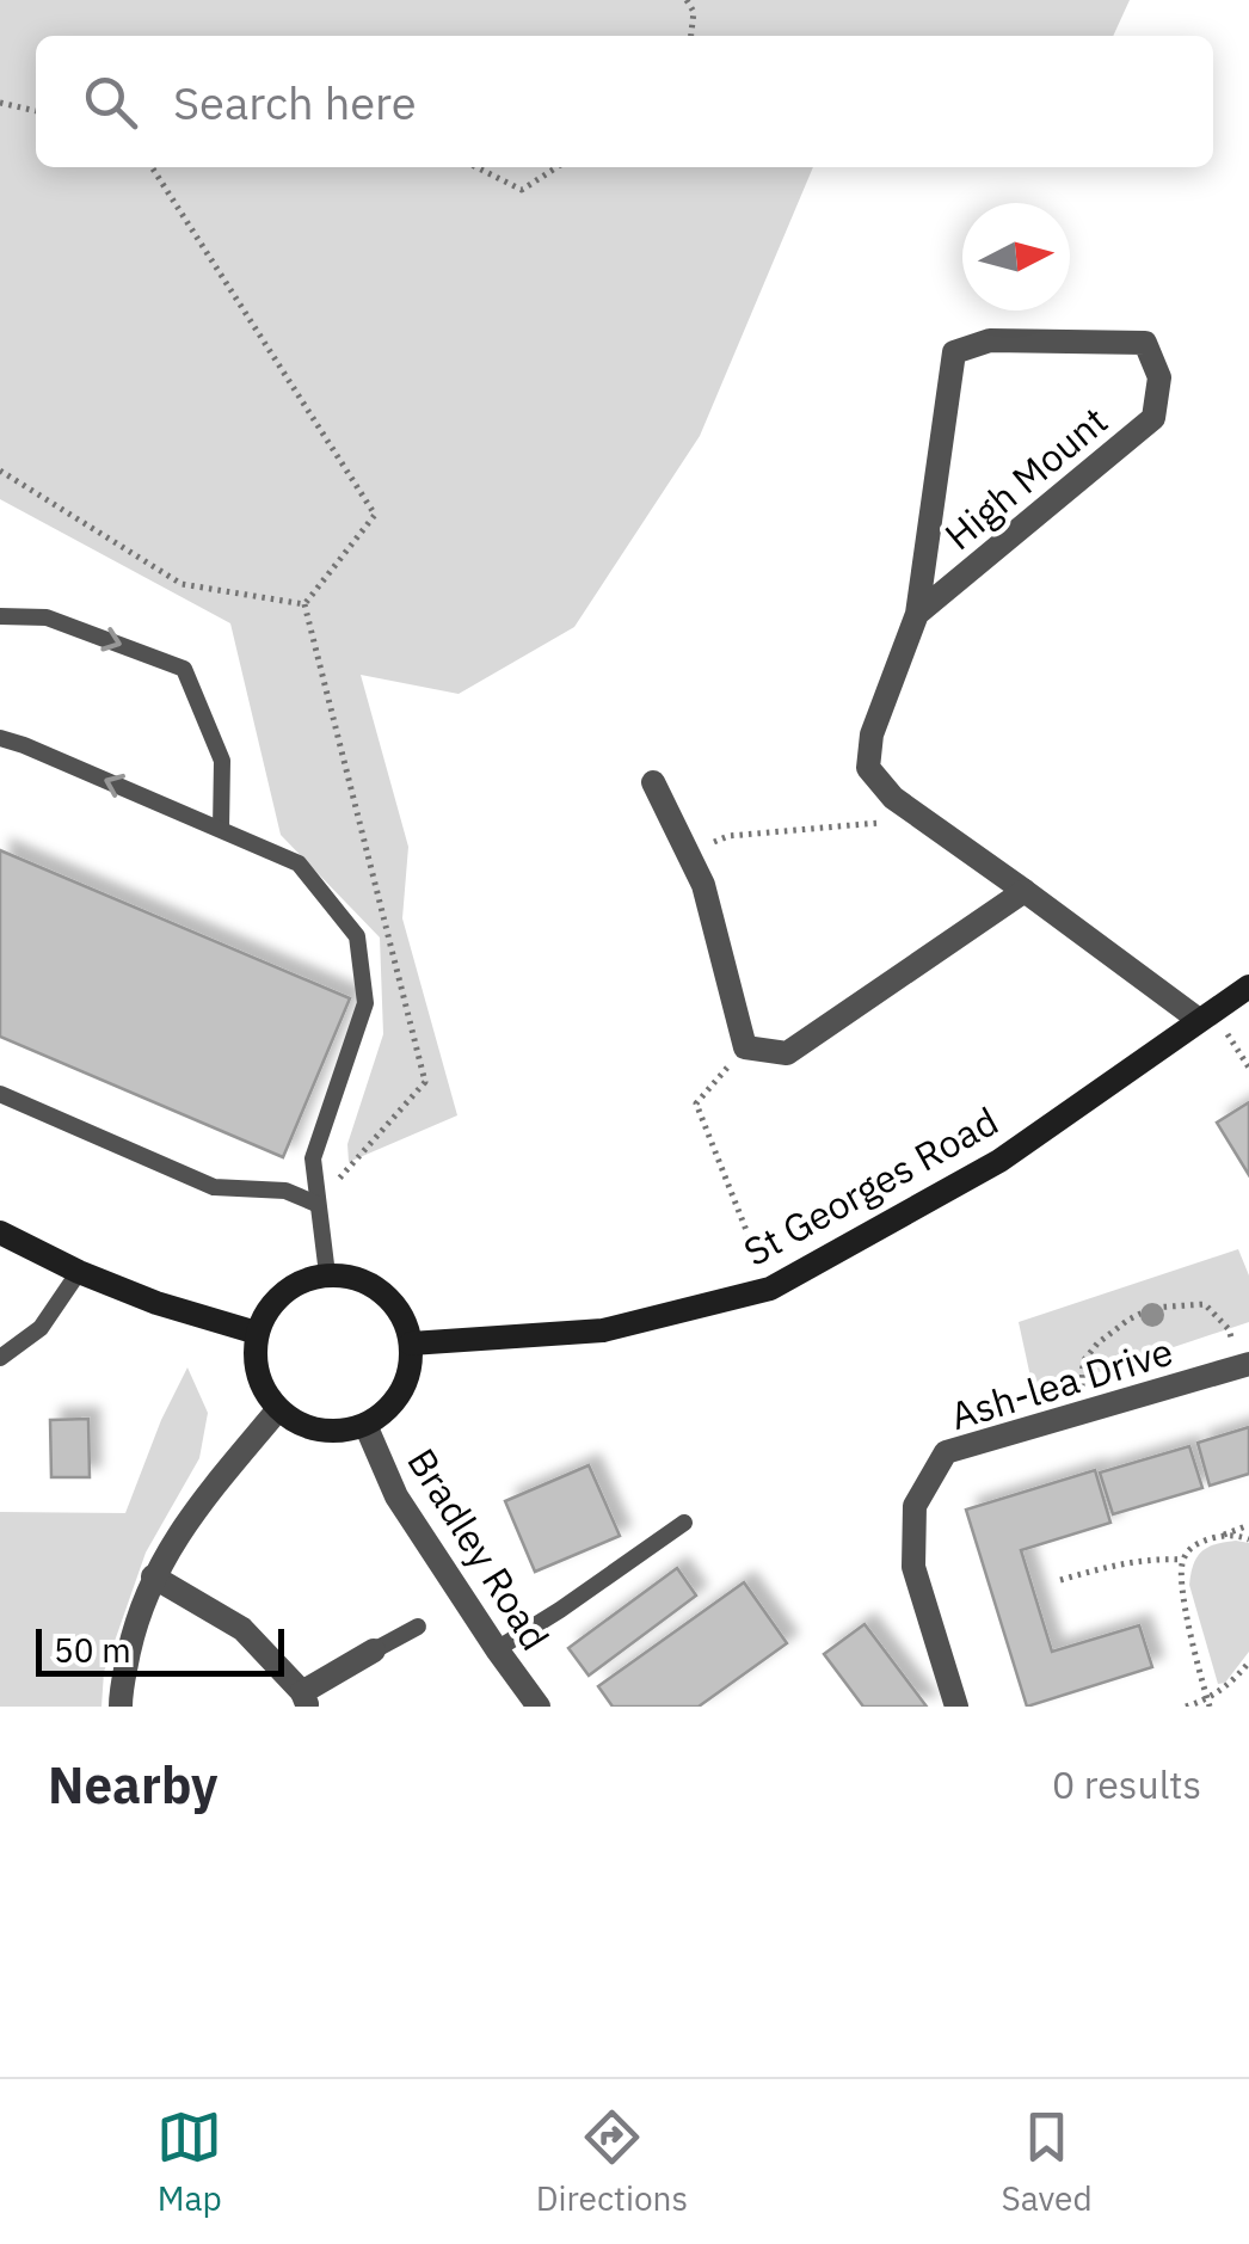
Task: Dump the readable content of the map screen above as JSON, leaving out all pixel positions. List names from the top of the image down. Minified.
{"streets":{"street":["High Mount","St Georges Road","Ash-lea Drive","Bradley Road"]},"crossings":[["High Mount","St Georges Road"],["St Georges Road","Bradley Road"]],"scale_bar":"50 m","north":"right","page":{"search":"Search here","scale":"50 m","heading":["Nearby","0 results"],"nav":["Map","Directions","Saved"]}}
